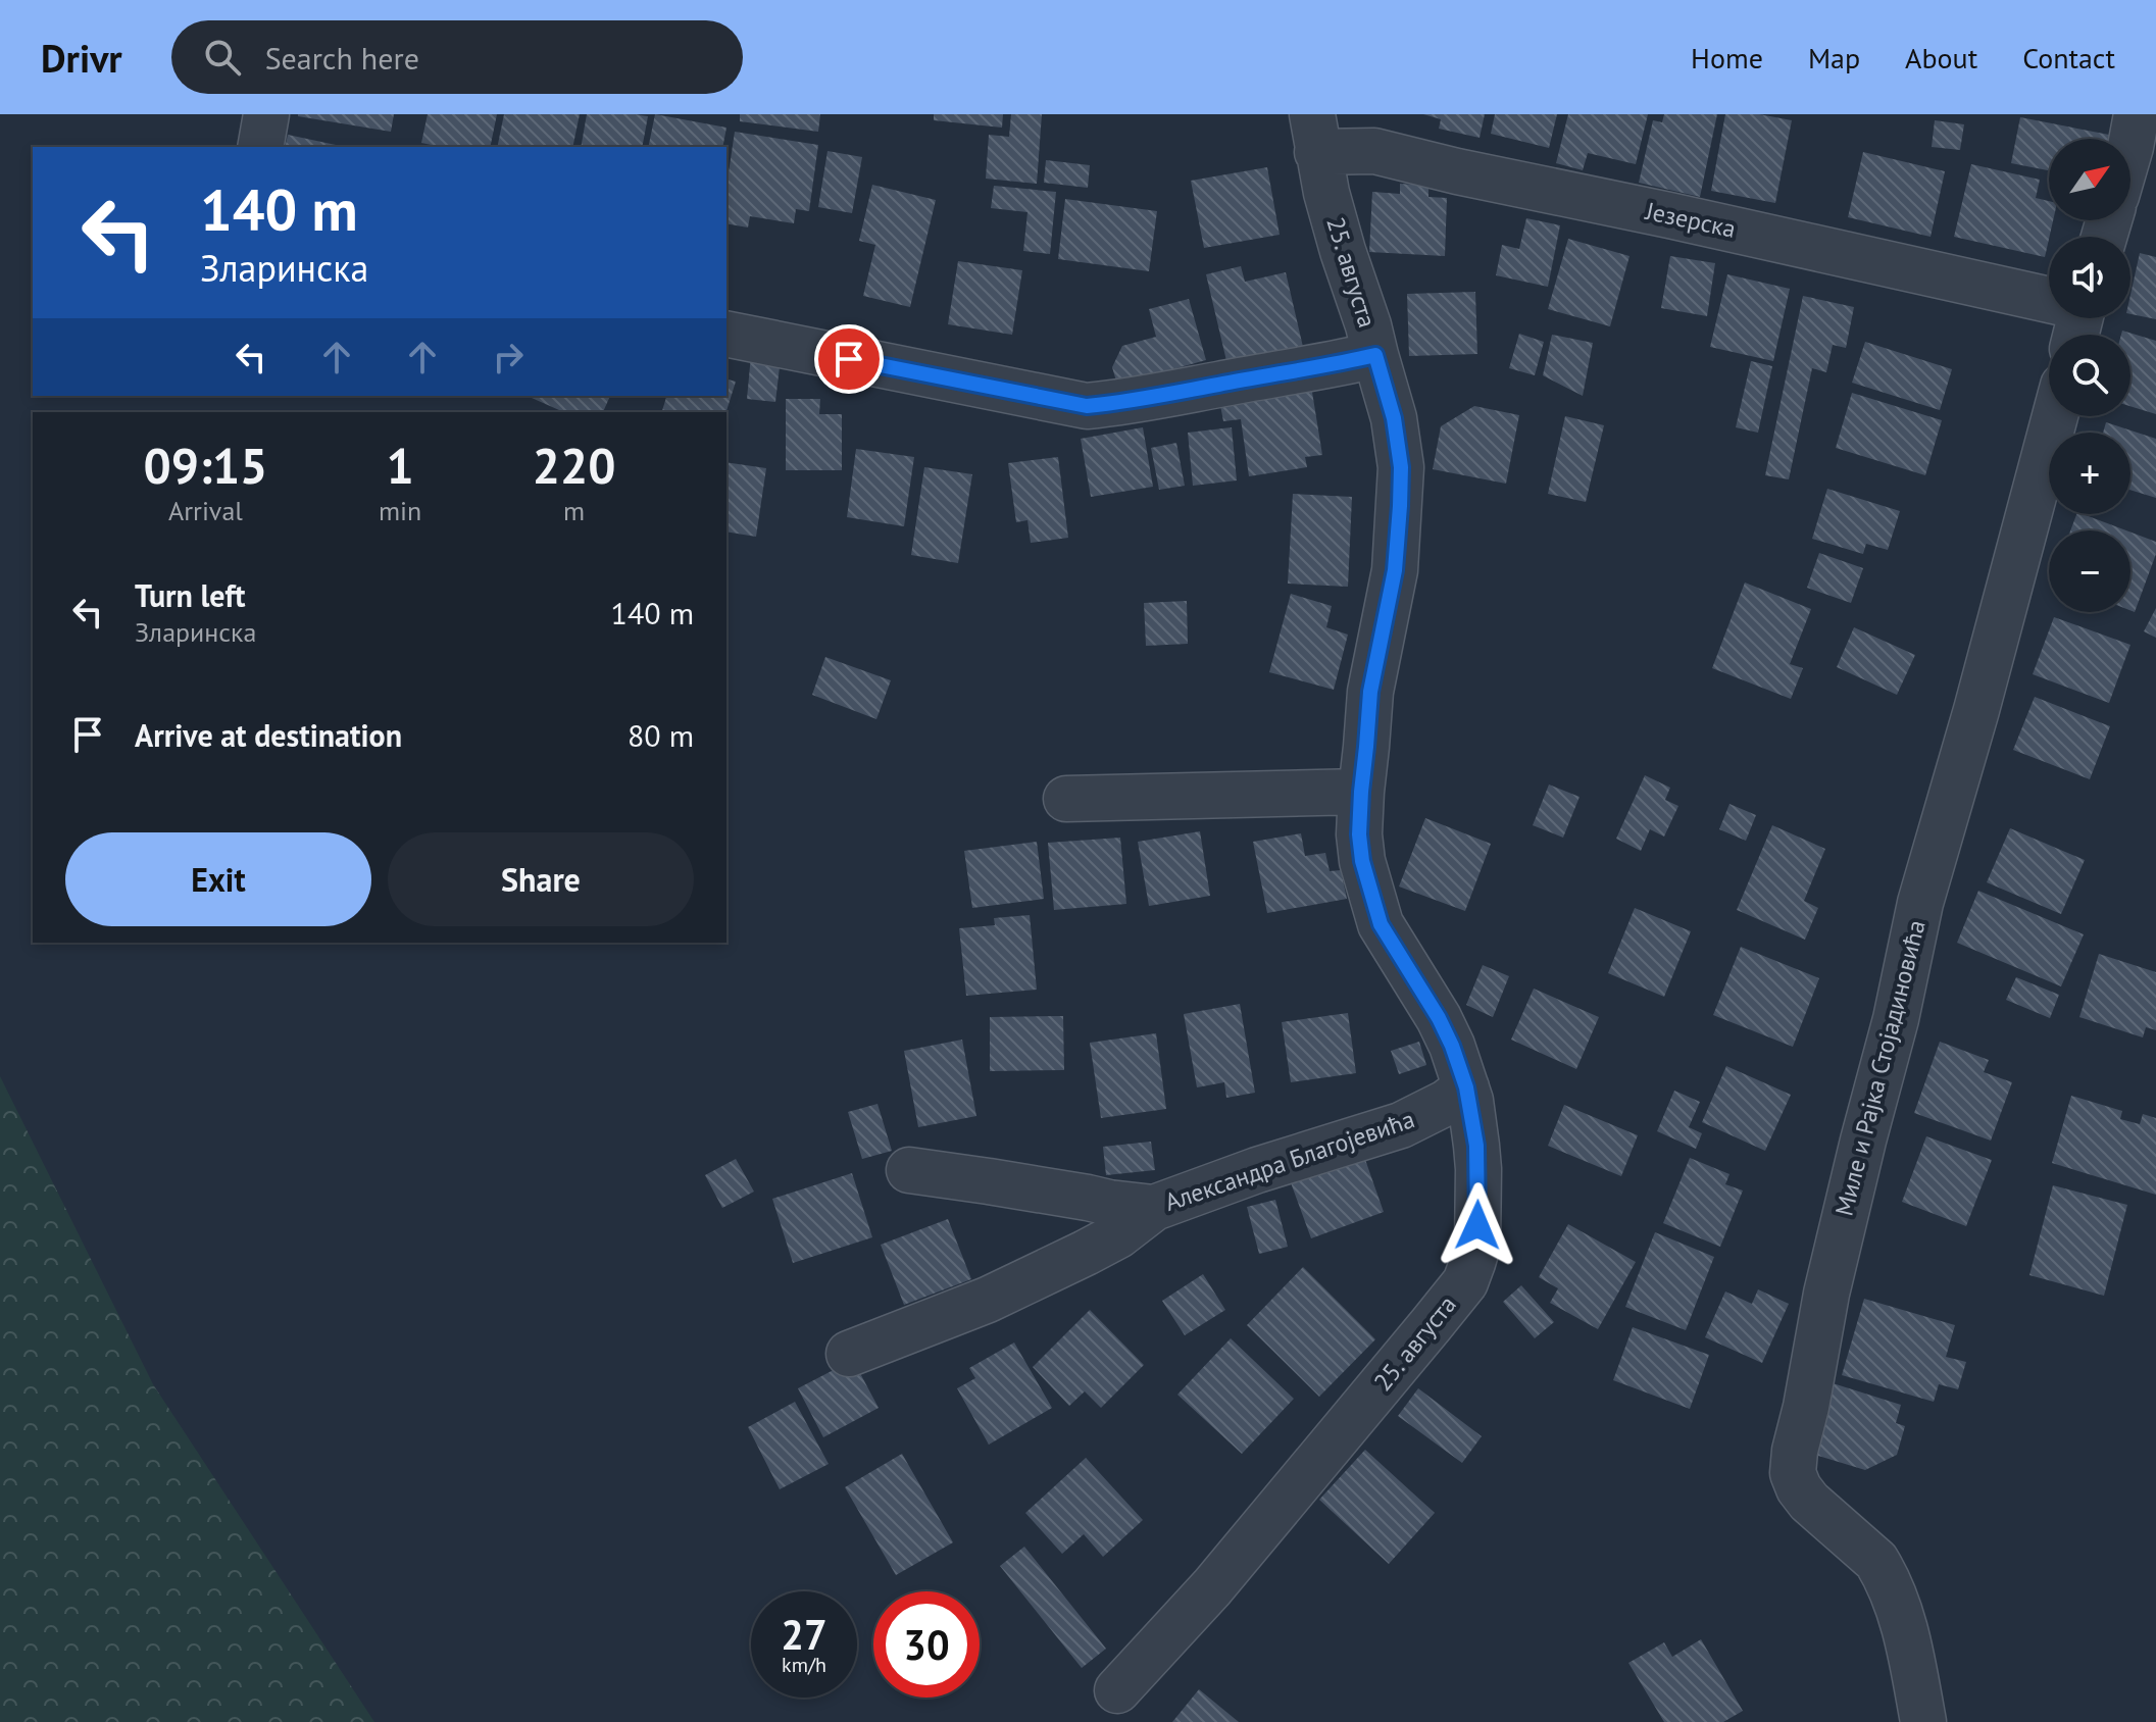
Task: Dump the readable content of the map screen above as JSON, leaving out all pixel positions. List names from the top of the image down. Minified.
{"streets":{"street":["Језерска","25. августа","Миле и Рајка Стојадиновића","Александра Благојевића"]},"crossings":[["Језерска","25. августа"],["25. августа","Александра Благојевића"]],"north":"top right","page":{"header":"Drivr","search":"Search here","nav":["Home","Map","About","Contact"],"map_buttons":["+","−"],"turn":["140 m","Зларинска"],"eta":["09:15","Arrival","1","min","220","m"],"list":[{"name":"Turn left","note":"Зларинска","value":"140 m"},{"name":"Arrive at destination","value":"80 m"}],"buttons":["Exit","Share"],"speed":"27 km/h","limit":"30"}}
